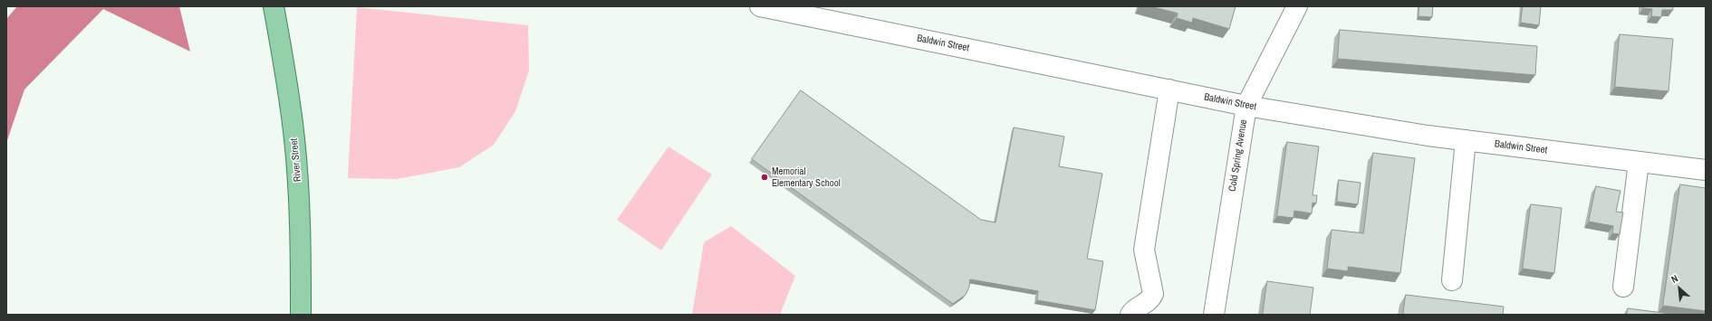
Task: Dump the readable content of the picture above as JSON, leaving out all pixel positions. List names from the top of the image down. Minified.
{"streets":{"main road":["River Street"],"street":["Baldwin Street","Cold Spring Avenue"]},"crossings":[["Baldwin Street","Cold Spring Avenue"]],"places":["Memorial Elementary School"],"north":"top left"}
